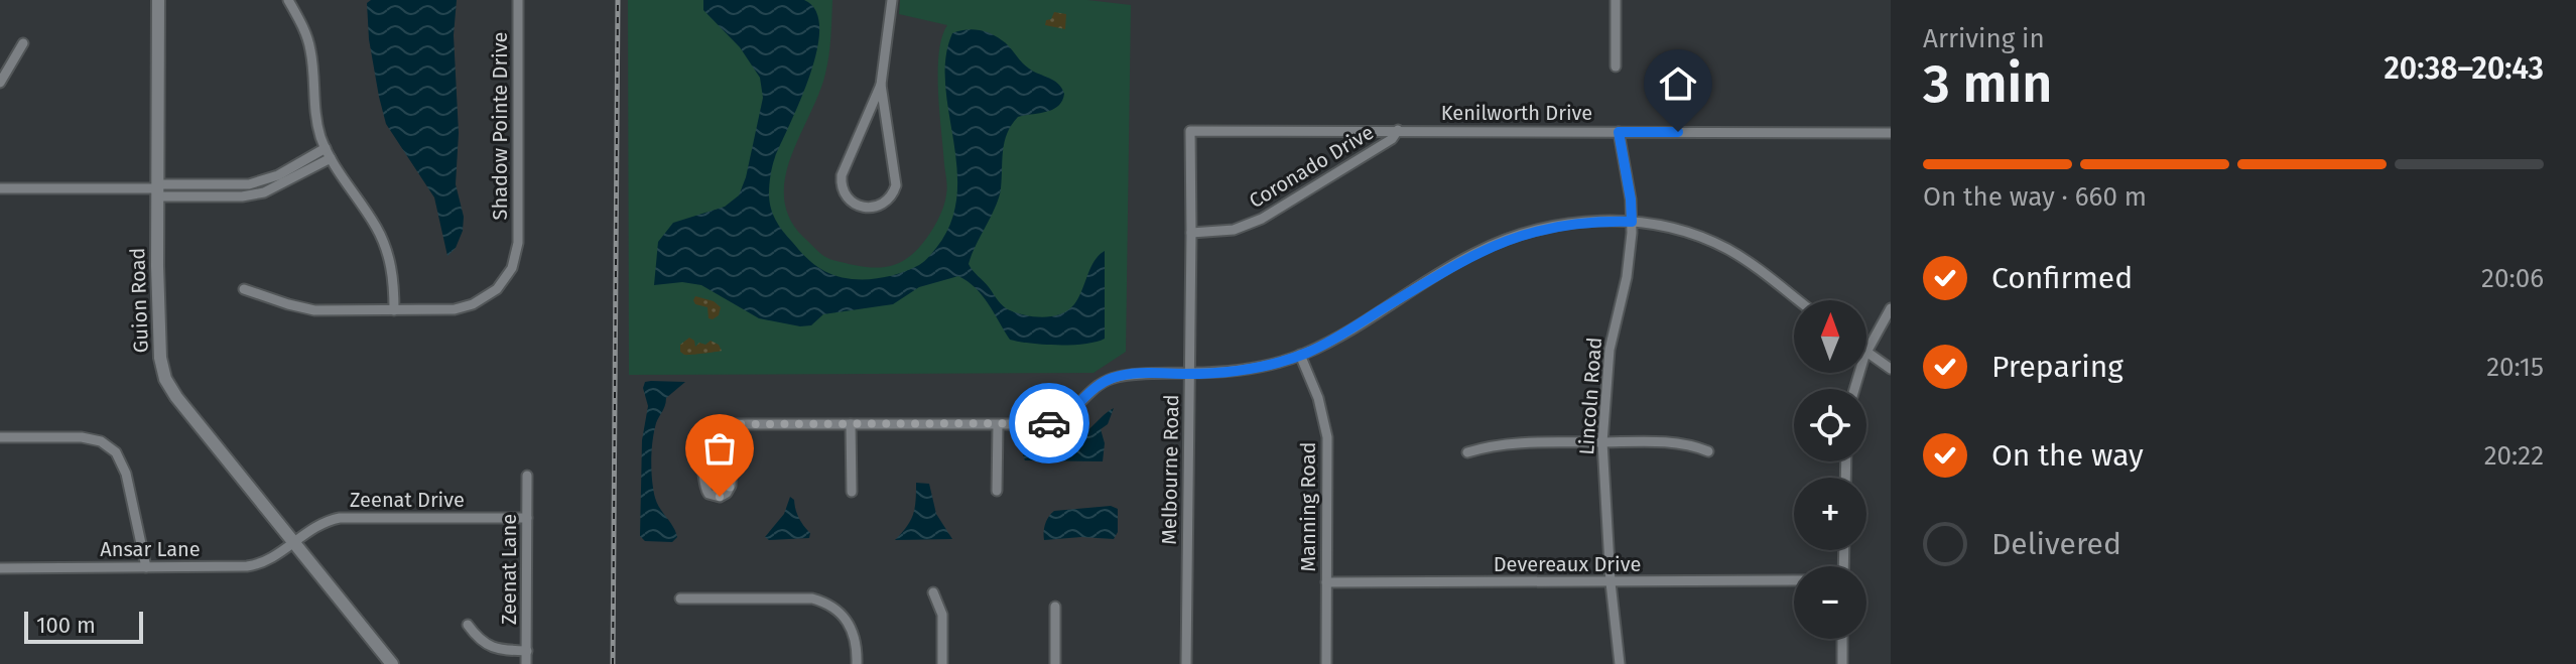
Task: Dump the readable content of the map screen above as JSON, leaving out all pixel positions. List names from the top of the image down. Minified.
{"streets":{"street":["Kenilworth Drive","Shadow Pointe Drive","Coronado Drive","Guion Road","Lincoln Road","Melbourne Road","Zeenat Drive","Manning Road","Ansar Lane","Devereaux Drive","Zeenat Lane"]},"crossings":[["Kenilworth Drive","Coronado Drive"],["Kenilworth Drive","Lincoln Road"],["Kenilworth Drive","Melbourne Road"],["Coronado Drive","Melbourne Road"],["Guion Road","Zeenat Drive"],["Guion Road","Ansar Lane"],["Lincoln Road","Devereaux Drive"],["Zeenat Drive","Ansar Lane"],["Zeenat Drive","Zeenat Lane"],["Manning Road","Devereaux Drive"]],"scale_bar":"100 m","north":"top","page":{"heading":["3 min","Arriving in","20:38–20:43"],"bar":"On the way · 660 m","list":[["Confirmed","20:06"],["Preparing","20:15"],["On the way","20:22"],"Delivered"],"map_buttons":["+","−"],"scale":"100 m"}}
